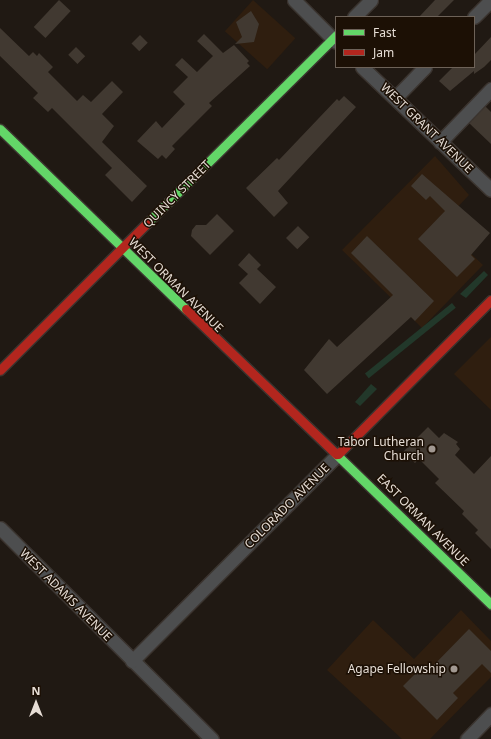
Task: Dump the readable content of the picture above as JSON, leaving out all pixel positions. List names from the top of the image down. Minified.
{"streets":{"street":["WEST GRANT AVENUE","QUINCY STREET","WEST ORMAN AVENUE","COLORADO AVENUE","EAST ORMAN AVENUE","WEST ADAMS AVENUE"]},"crossings":[["QUINCY STREET","WEST ORMAN AVENUE"],["WEST ORMAN AVENUE","COLORADO AVENUE"],["WEST ORMAN AVENUE","EAST ORMAN AVENUE"],["COLORADO AVENUE","EAST ORMAN AVENUE"],["COLORADO AVENUE","WEST ADAMS AVENUE"]],"places":["Tabor Lutheran Church","Agape Fellowship"],"legend":["Fast","Jam"],"north":"top"}
